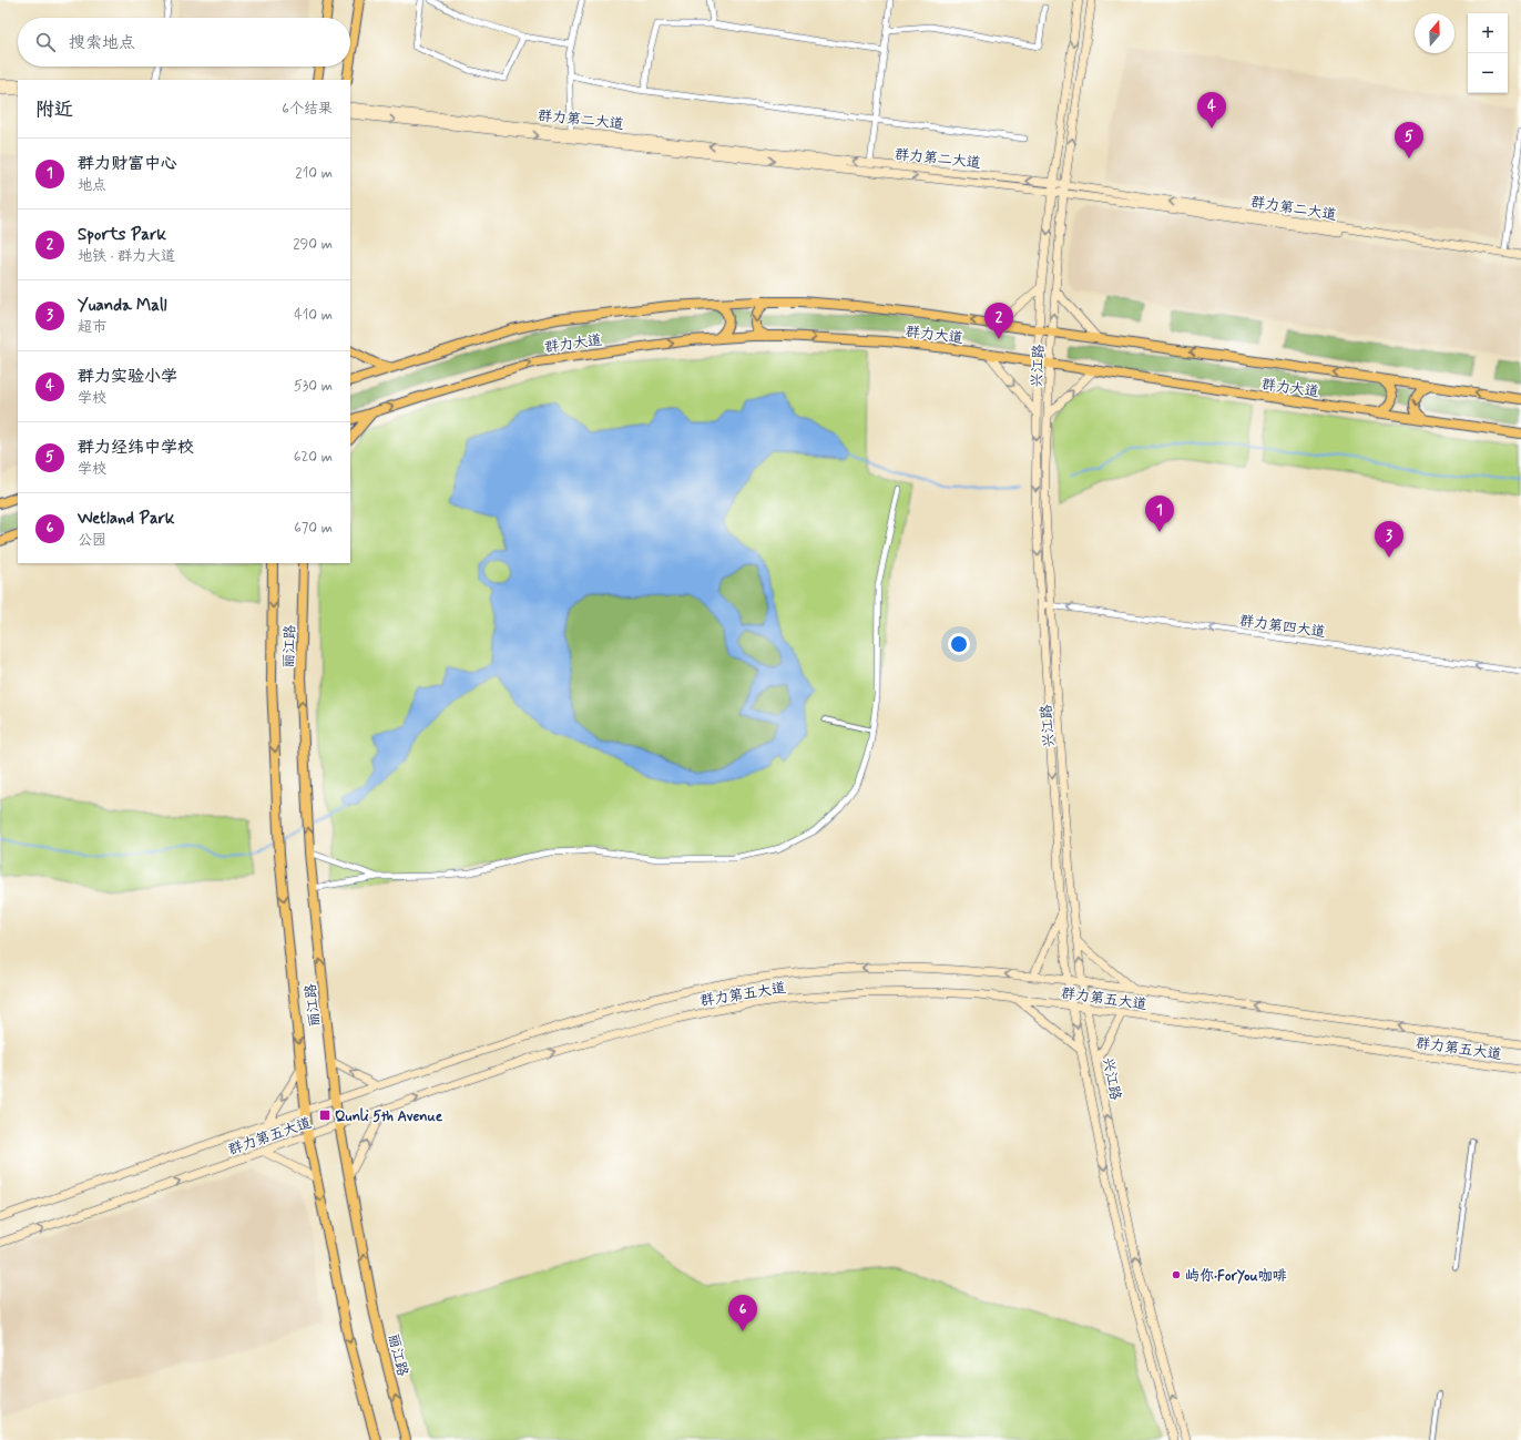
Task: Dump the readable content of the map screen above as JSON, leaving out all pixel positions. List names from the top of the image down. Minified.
{"streets":{"main road":["群力第二大道","群力大道","兴江路","丽江路","群力第五大道"],"street":["群力第四大道"]},"crossings":[["群力第二大道","兴江路"],["群力大道","兴江路"],["兴江路","群力第四大道"],["兴江路","群力第五大道"],["丽江路","群力第五大道"]],"one_way":["群力第四大道"],"places":{"transit":["Qunli 5th Avenue"],"other":["屿你·ForYou咖啡"]},"north":"top","page":{"map_buttons":["+","−"],"search":"搜索地点","heading":["附近","6个结果"],"pins":["4","5","2","1","3","6"],"list":[{"mark":"1","name":"群力财富中心","note":"地点","value":"210 m"},{"mark":"2","name":"Sports Park","note":"地铁 · 群力大道","value":"290 m"},{"mark":"3","name":"Yuanda Mall","note":"超市","value":"410 m"},{"mark":"4","name":"群力实验小学","note":"学校","value":"530 m"},{"mark":"5","name":"群力经纬中学校","note":"学校","value":"620 m"},{"mark":"6","name":"Wetland Park","note":"公园","value":"670 m"}]}}
